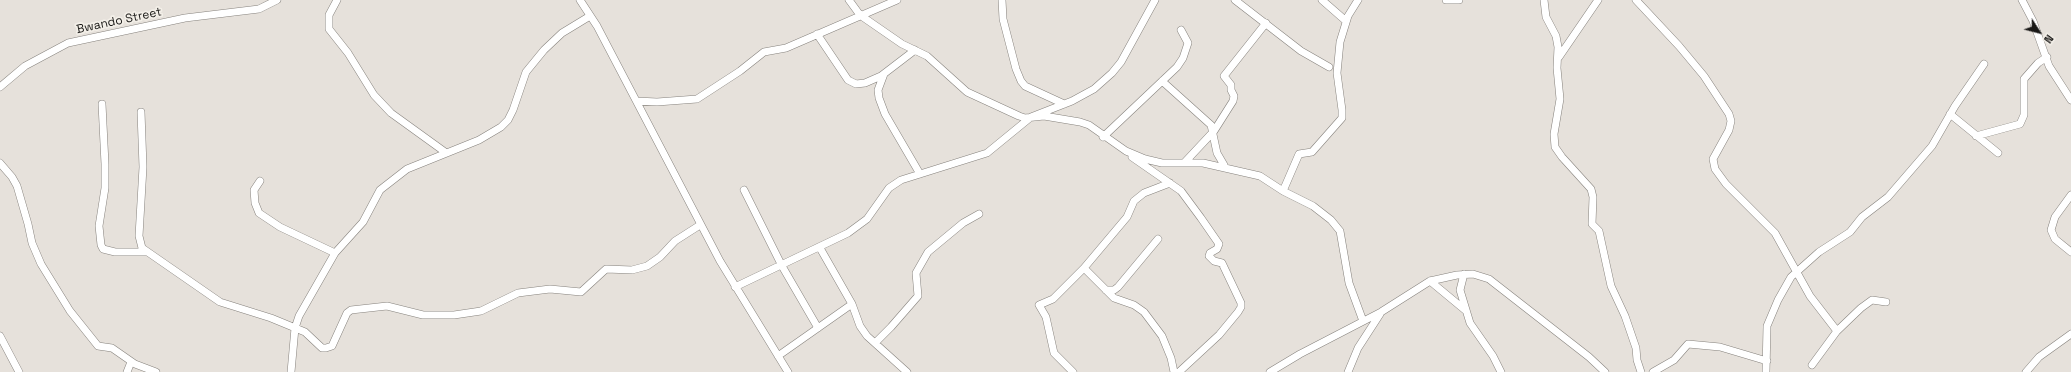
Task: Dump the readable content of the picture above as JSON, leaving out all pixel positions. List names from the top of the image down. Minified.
{"streets":{"street":["Bwando Street"]},"north":"bottom right"}
